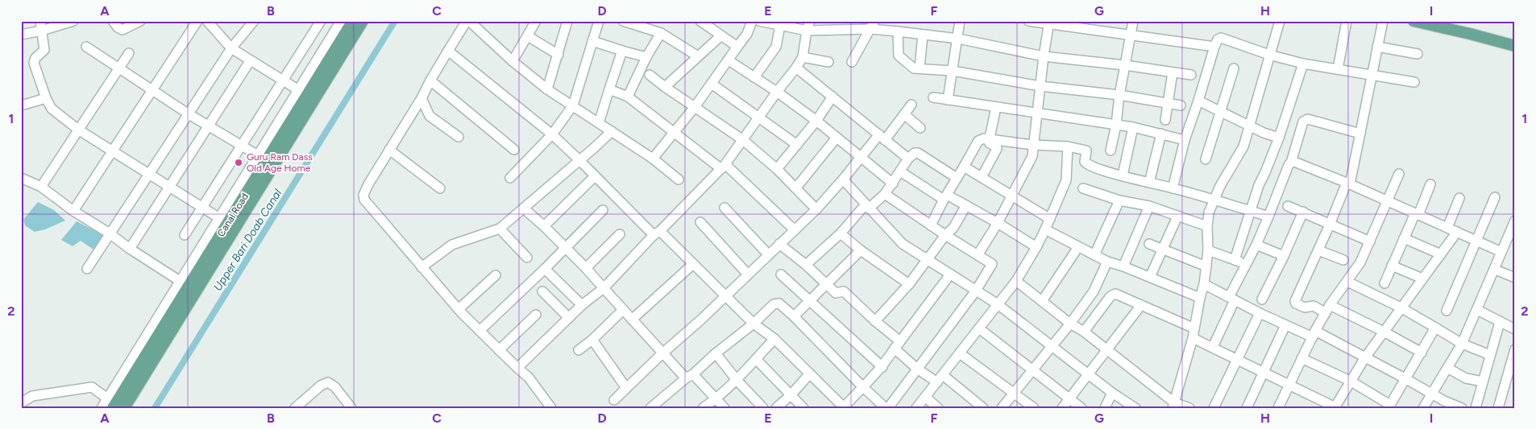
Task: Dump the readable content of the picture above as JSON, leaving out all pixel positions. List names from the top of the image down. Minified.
{"streets":{"main road":["Canal Road"]},"water":["Upper Bari Doab Canal"],"places":["Guru Ram Dass Old Age Home"],"grid":{"columns":["A","B","C","D","E","F","G","H","I"],"rows":["1","2"]}}
